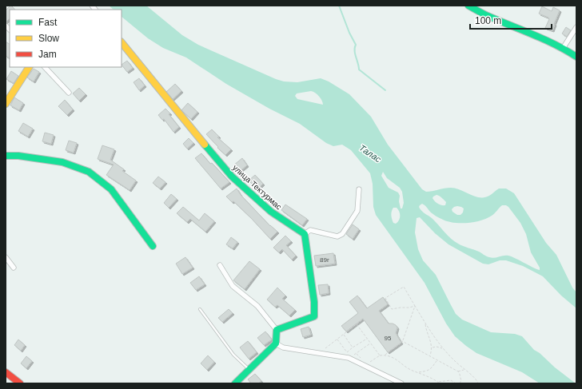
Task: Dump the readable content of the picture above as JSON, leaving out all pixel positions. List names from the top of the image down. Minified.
{"streets":{"street":["улица Тектурмас"]},"water":["Талас"],"house_numbers":["89г","95"],"legend":["Fast","Slow","Jam"],"scale_bar":"100 m"}
